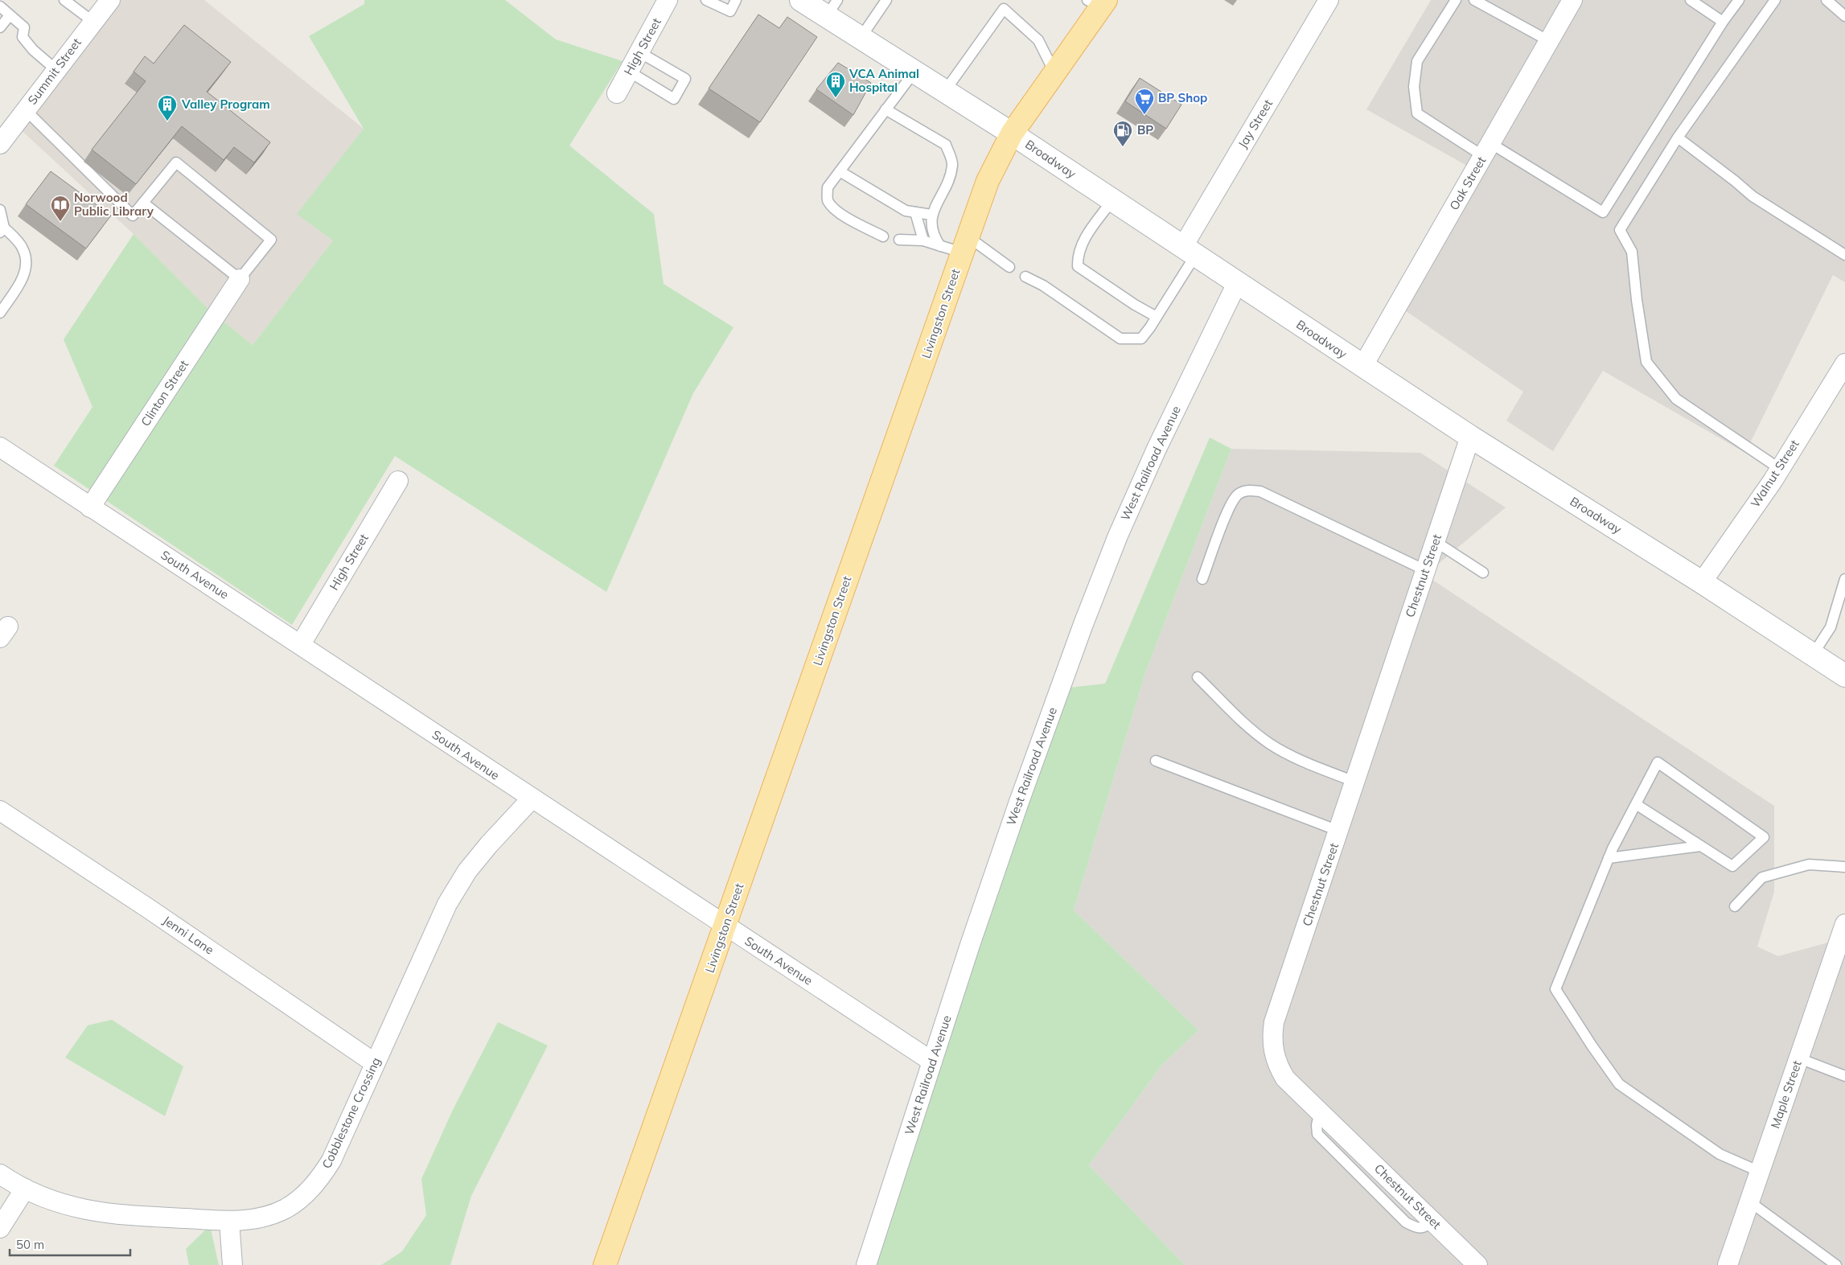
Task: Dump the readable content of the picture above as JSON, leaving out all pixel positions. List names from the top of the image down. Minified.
{"streets":{"main road":["Livingston Street"],"street":["High Street","Summit Street","Jay Street","Broadway","Oak Street","Clinton Street","West Railroad Avenue","Walnut Street","South Avenue","Chestnut Street","Jenni Lane","Maple Street","Cobblestone Crossing"]},"crossings":[["High Street","South Avenue"],["Jay Street","Broadway"],["Broadway","Oak Street"],["Broadway","Livingston Street"],["Broadway","West Railroad Avenue"],["Broadway","Walnut Street"],["Broadway","Chestnut Street"],["Livingston Street","South Avenue"],["Clinton Street","South Avenue"],["West Railroad Avenue","South Avenue"],["South Avenue","Cobblestone Crossing"],["Jenni Lane","Cobblestone Crossing"]],"places":{"building":["VCA Animal Hospital","Valley Program"],"supermarket":["BP Shop"],"fuel station":["BP"],"library":["Norwood Public Library"]},"scale_bar":"50 m"}
